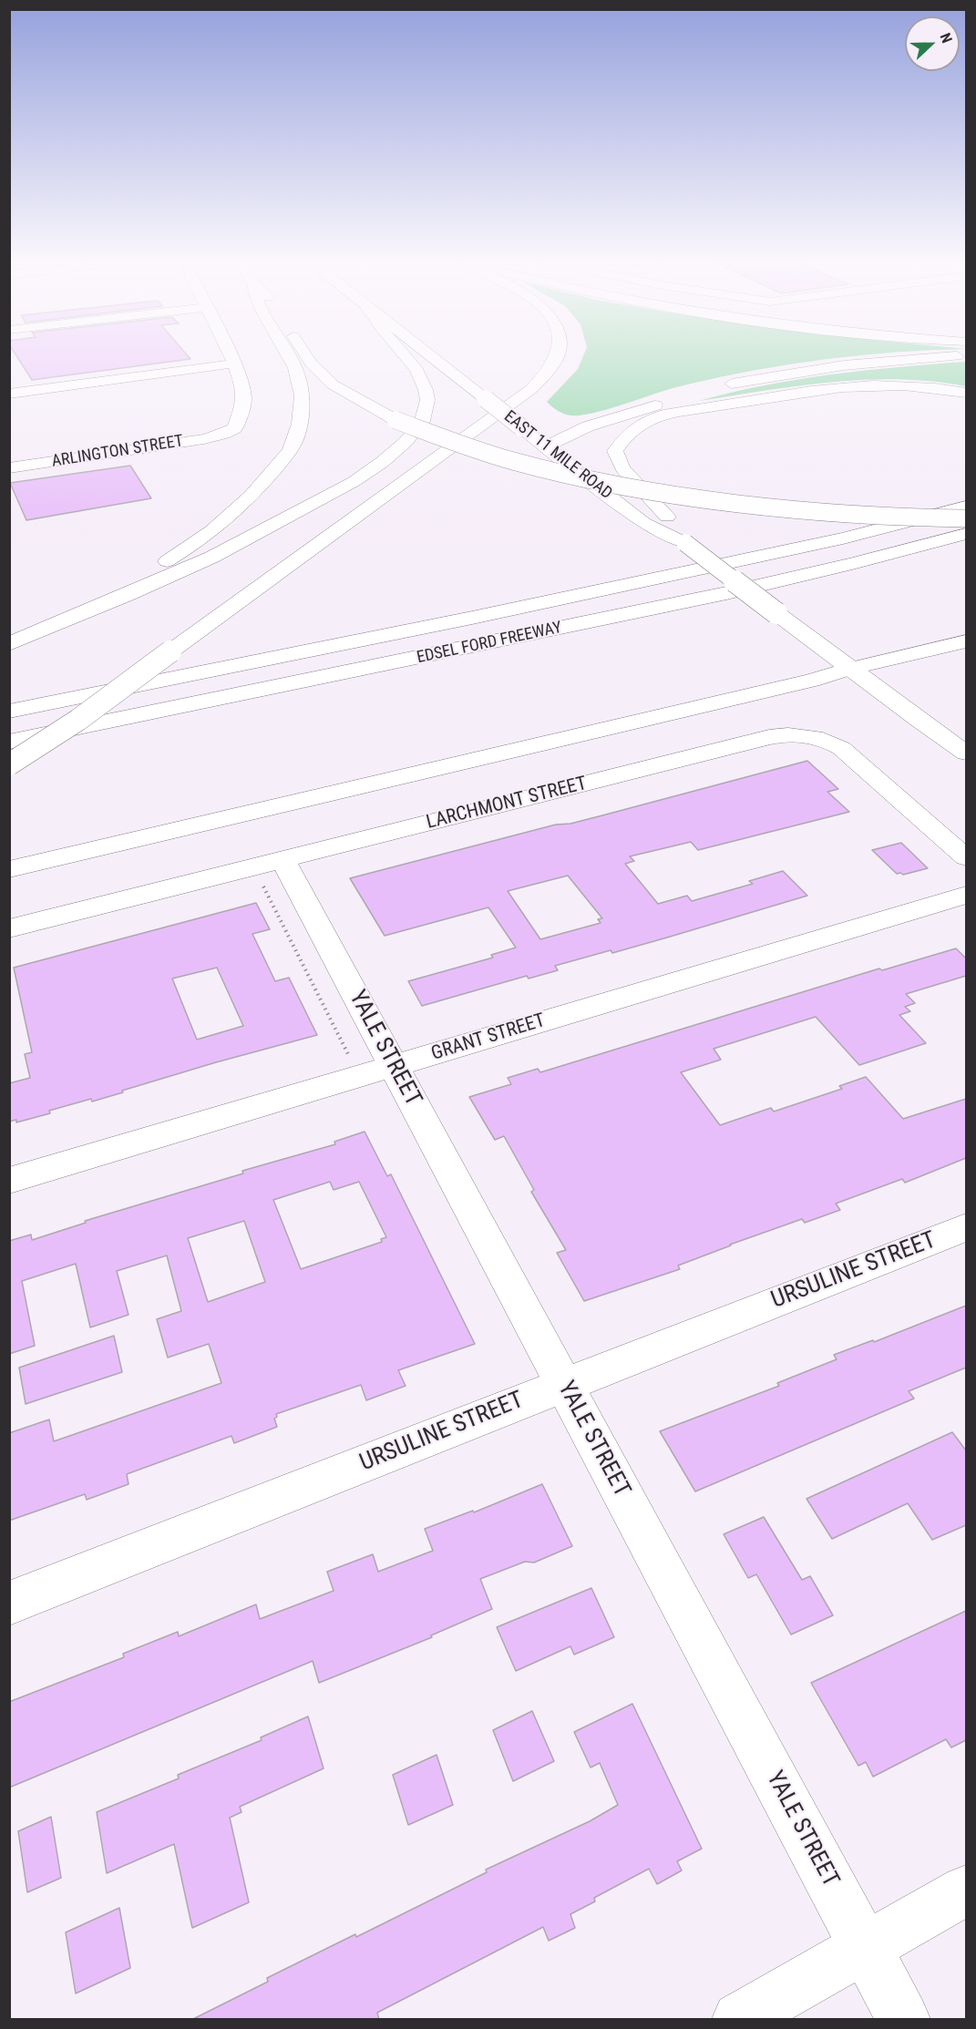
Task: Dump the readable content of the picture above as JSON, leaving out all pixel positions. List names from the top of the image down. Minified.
{"streets":{"main road":["ARLINGTON STREET","EAST 11 MILE ROAD","EDSEL FORD FREEWAY","LARCHMONT STREET","GRANT STREET","YALE STREET","URSULINE STREET"]},"crossings":[["LARCHMONT STREET","YALE STREET"],["GRANT STREET","YALE STREET"],["YALE STREET","URSULINE STREET"]],"north":"right"}
